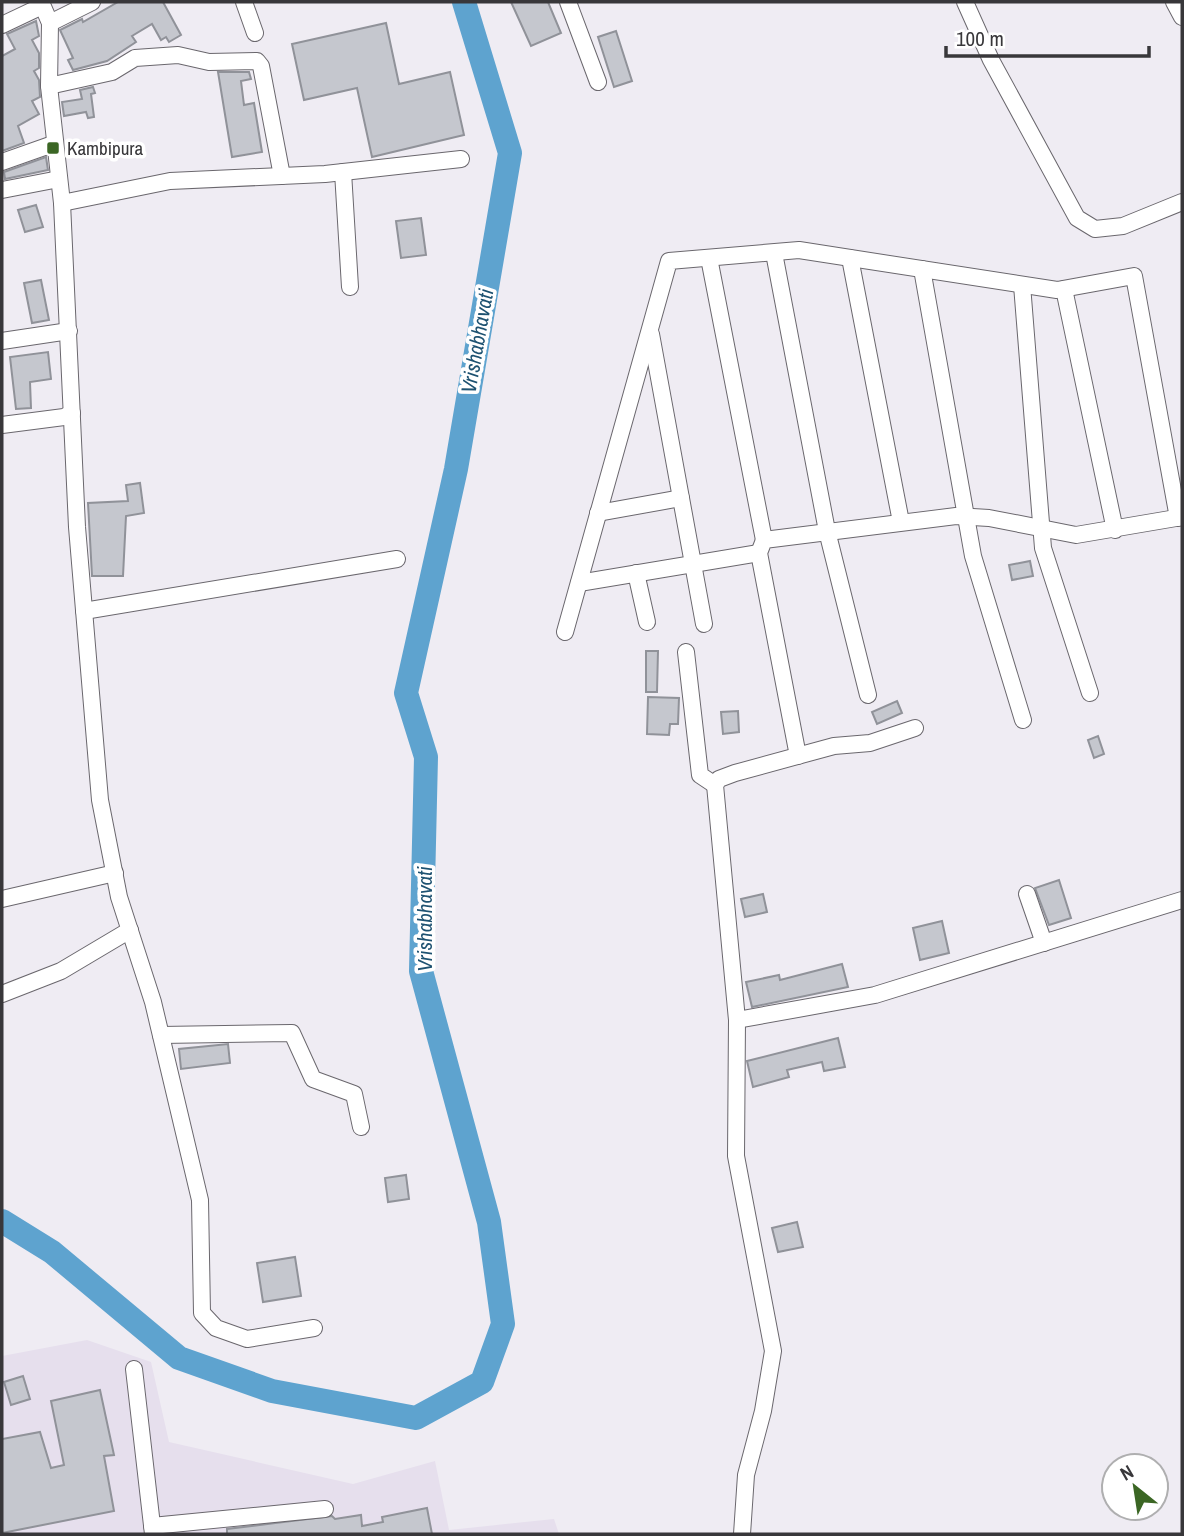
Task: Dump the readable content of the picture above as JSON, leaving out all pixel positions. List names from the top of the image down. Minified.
{"water":["Vrishabhavati"],"places":{"transit":["Kambipura"]},"scale_bar":"100 m","north":"top left"}
